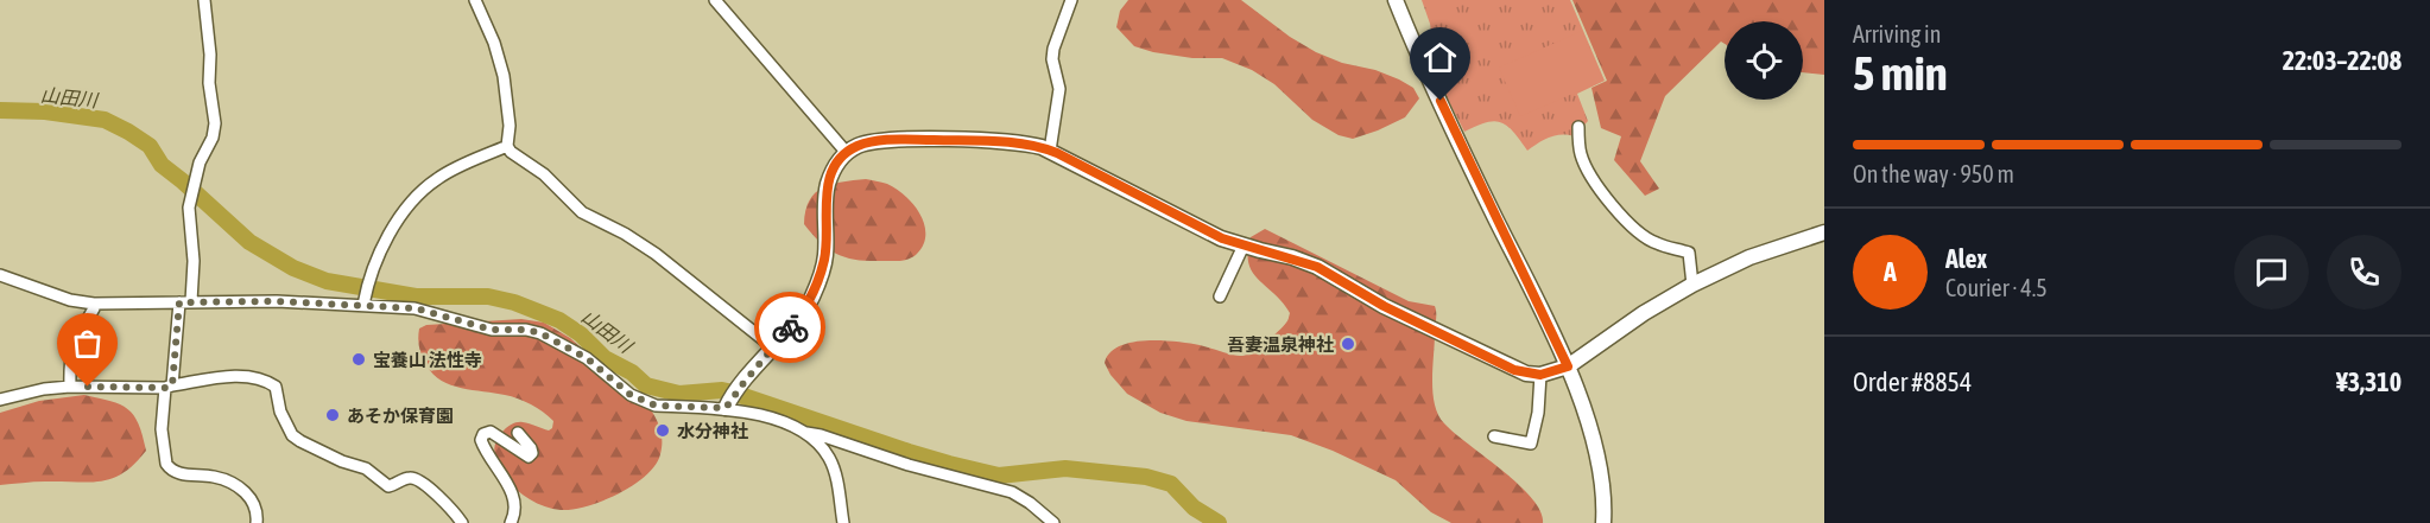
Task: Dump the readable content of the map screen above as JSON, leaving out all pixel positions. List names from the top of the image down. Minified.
{"water":["山田川"],"places":["吾妻温泉神社","宝養山 法性寺","あそか保育園","水分神社"],"page":{"heading":["5 min","Arriving in","22:03–22:08"],"panel":["Alex","Courier · 4.5","Order #8854","¥3,310"],"bar":"On the way · 950 m","round":"A"}}
